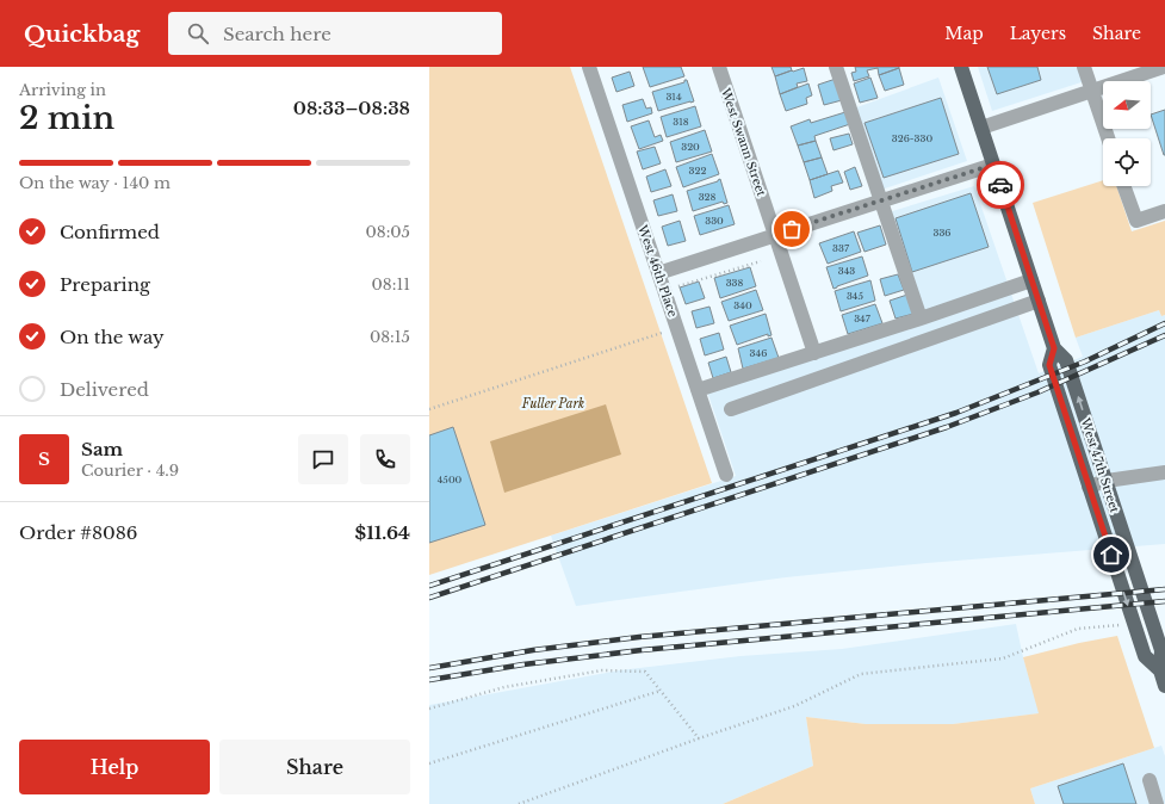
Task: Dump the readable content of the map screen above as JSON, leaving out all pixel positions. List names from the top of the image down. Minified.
{"streets":{"main road":["West 47th Street"],"street":["West Swann Street","West 46th Place"]},"parks":["Fuller Park"],"house_numbers":["314","318","326-330","320","322","328","330","336","337","343","338","345","340","347","346","4500"],"north":"left","page":{"header":"Quickbag","search":"Search here","nav":["Map","Layers","Share"],"heading":["2 min","Arriving in","08:33–08:38"],"panel":["Sam","Courier · 4.9","Order #8086","$11.64"],"bar":"On the way · 140 m","list":[["Confirmed","08:05"],["Preparing","08:11"],["On the way","08:15"],"Delivered"],"round":"S","buttons":["Help","Share"]}}
